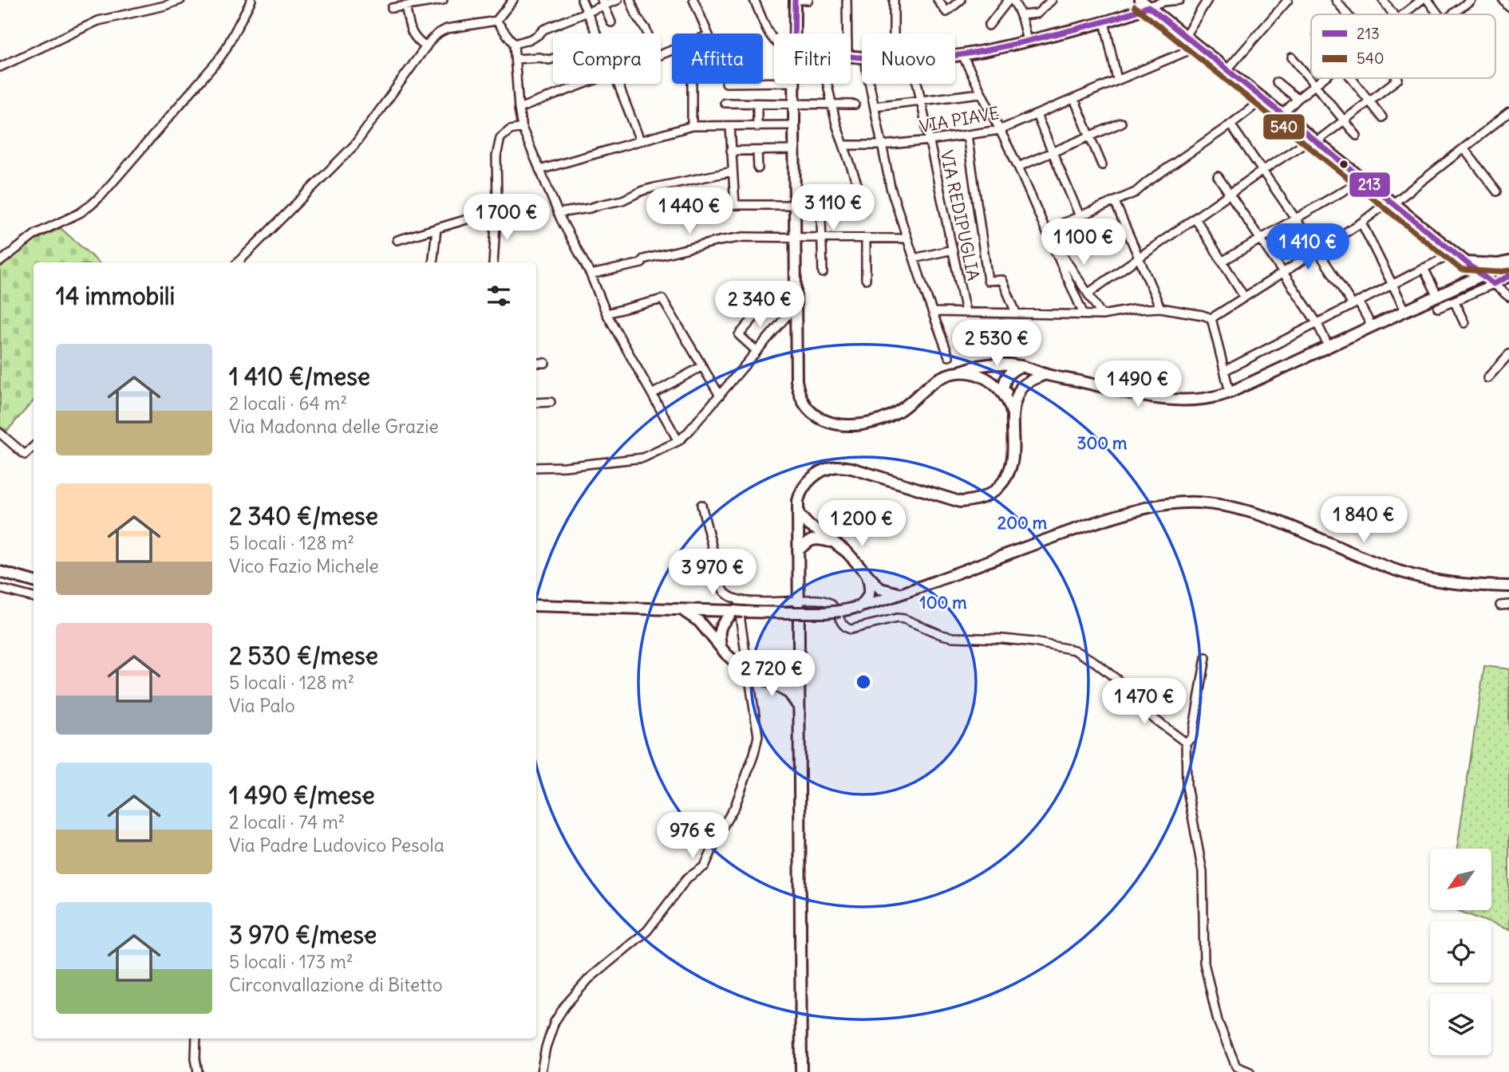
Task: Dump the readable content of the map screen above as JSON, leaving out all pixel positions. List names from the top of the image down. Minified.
{"streets":{"street":["VIA PIAVE","VIA REDIPUGLIA"]},"crossings":[["VIA PIAVE","VIA REDIPUGLIA"]],"lines":["transit line 213","transit line 540"],"legend":["213","540"],"north":"bottom left","page":{"chip":["Compra","Affitta","Filtri","Nuovo"],"price":["3 110 €","1 440 €","1 700 €","1 100 €","1 410 €","2 340 €","2 530 €","1 490 €","1 840 €","1 200 €","3 970 €","2 720 €","1 470 €","976 €"],"heading":"14 immobili","list":[{"name":"1 410 €/mese","note":"2 locali · 64 m² · Via Madonna delle Grazie"},{"name":"2 340 €/mese","note":"5 locali · 128 m² · Vico Fazio Michele"},{"name":"2 530 €/mese","note":"5 locali · 128 m² · Via Palo"},{"name":"1 490 €/mese","note":"2 locali · 74 m² · Via Padre Ludovico Pesola"},{"name":"3 970 €/mese","note":"5 locali · 173 m² · Circonvallazione di Bitetto"}]},"rings":["300 m","200 m","100 m"]}
